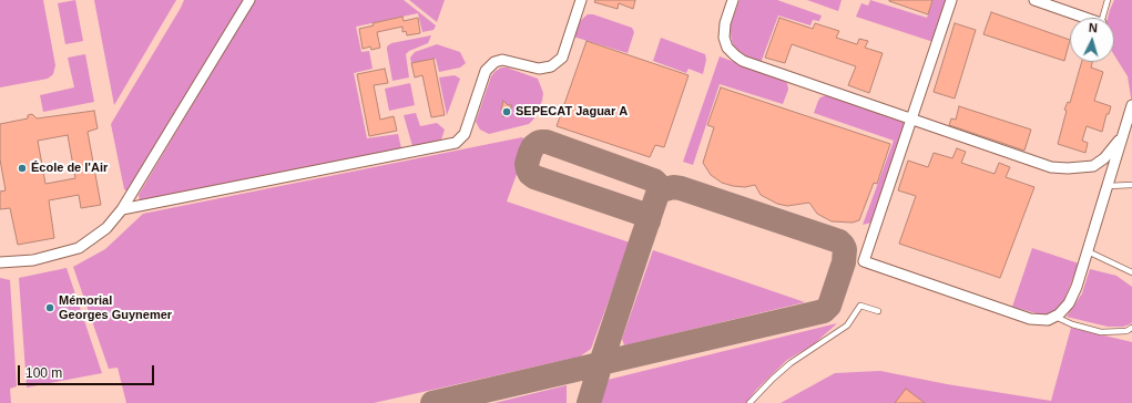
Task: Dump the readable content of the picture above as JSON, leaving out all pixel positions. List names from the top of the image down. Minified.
{"places":["SEPECAT Jaguar A","École de l'Air","Mémorial Georges Guynemer"],"scale_bar":"100 m","north":"top"}
